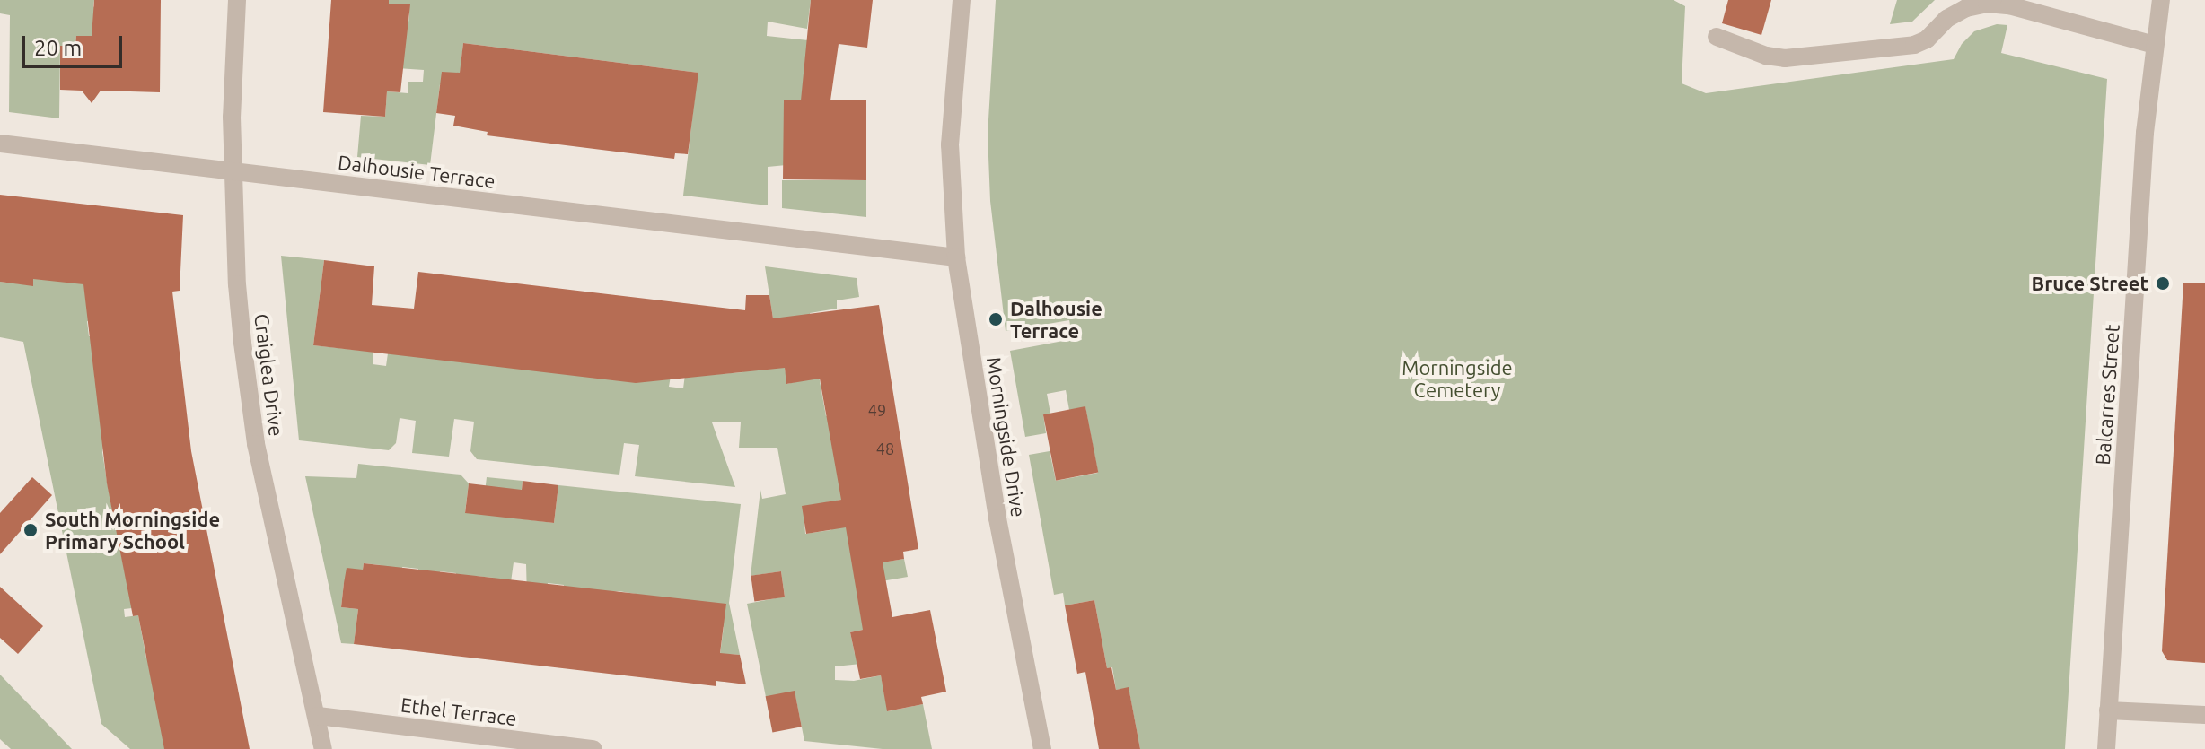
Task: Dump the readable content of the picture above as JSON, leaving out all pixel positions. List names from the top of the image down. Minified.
{"streets":{"street":["Dalhousie Terrace","Craiglea Drive","Balcarres Street","Morningside Drive","Ethel Terrace"]},"crossings":[["Dalhousie Terrace","Craiglea Drive"],["Dalhousie Terrace","Morningside Drive"],["Craiglea Drive","Ethel Terrace"]],"parks":["Morningside Cemetery"],"places":["Bruce Street","Dalhousie Terrace","South Morningside Primary School"],"house_numbers":["49","48"],"scale_bar":"20 m"}
